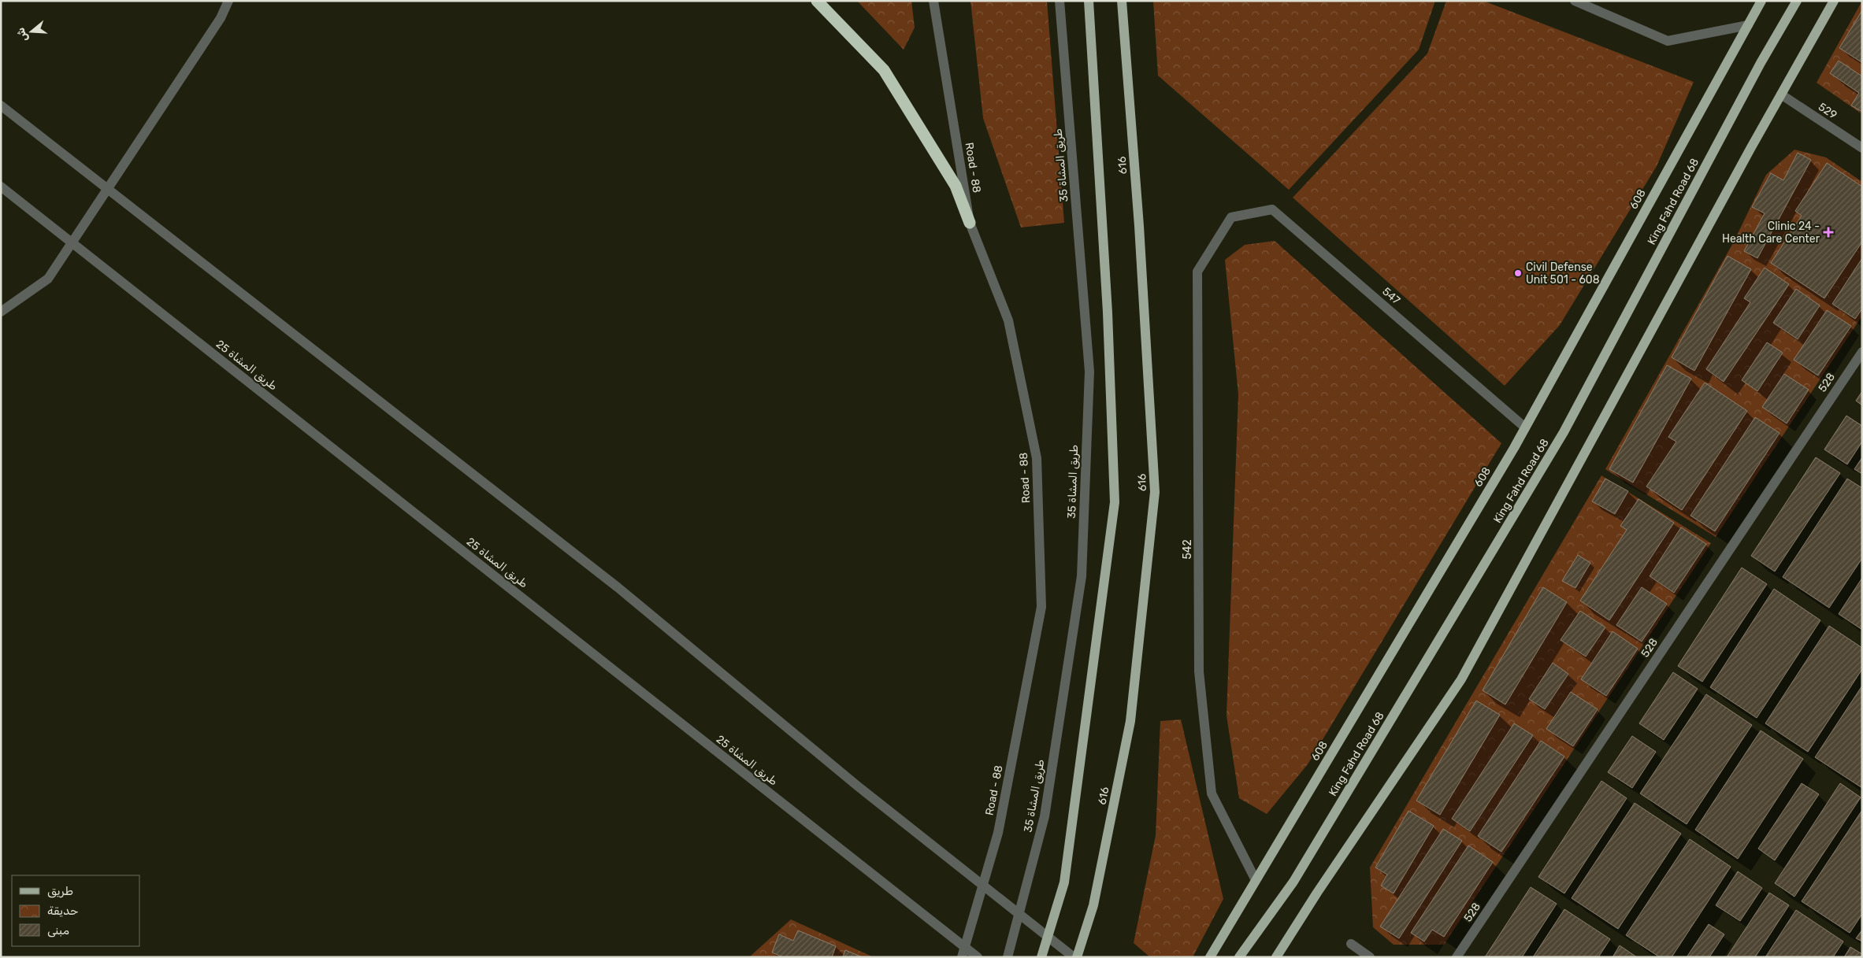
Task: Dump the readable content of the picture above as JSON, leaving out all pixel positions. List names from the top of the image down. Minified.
{"streets":{"main road":["616","608","King Fahd Road 68"],"street":["529","طريق المشاة 35","Road - 88","547","طريق المشاة 25","528","542"]},"crossings":[["608","547"],["608","542"],["547","542"]],"places":{"health":["Clinic 24 - Health Care Center"],"other":["Civil Defense Unit 501 - 608"]},"legend":["طريق","حديقة","مبنى"],"north":"left"}
